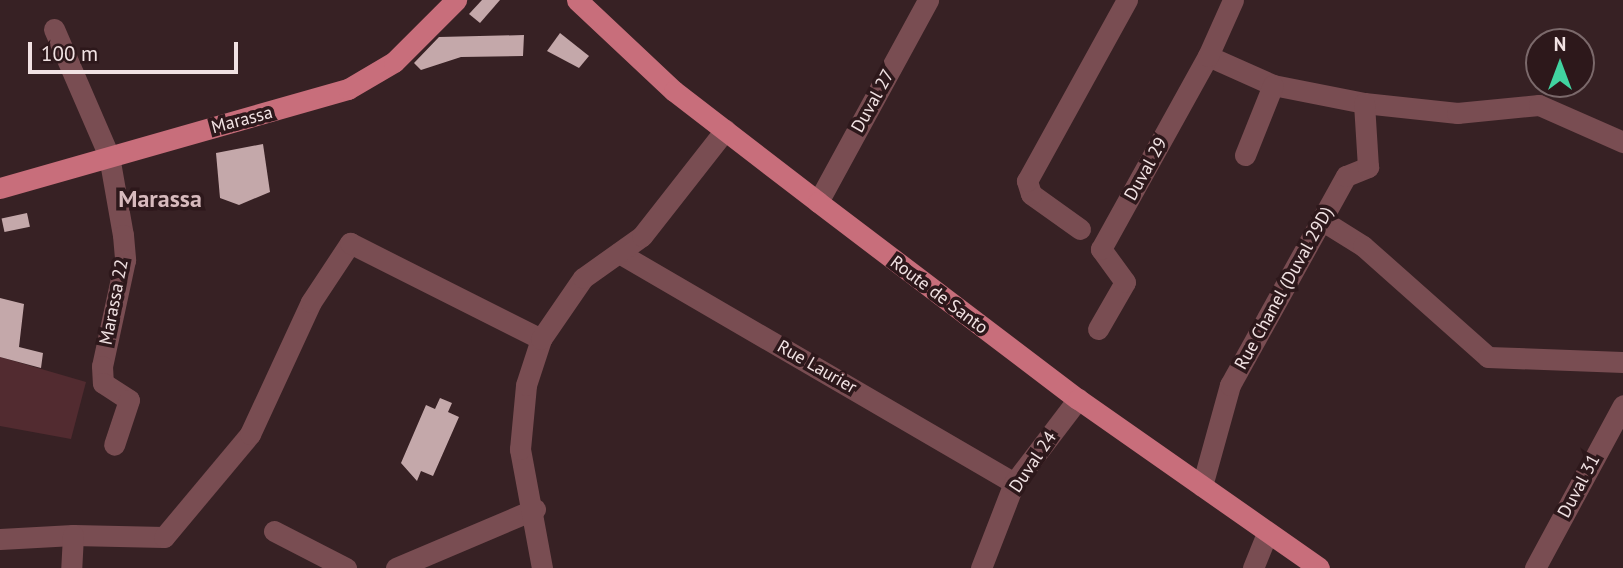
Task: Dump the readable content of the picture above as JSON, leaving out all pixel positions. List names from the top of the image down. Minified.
{"streets":{"main road":["Marassa","Route de Santo"],"street":["Duval 27","Duval 29","Rue Chanel (Duval 29D)","Marassa 22","Rue Laurier","Duval 24","Duval 31"]},"crossings":[["Duval 27","Route de Santo"],["Marassa","Marassa 22"],["Rue Chanel (Duval 29D)","Route de Santo"],["Route de Santo","Duval 24"],["Rue Laurier","Duval 24"]],"districts":["Marassa"],"scale_bar":"100 m","north":"top"}
